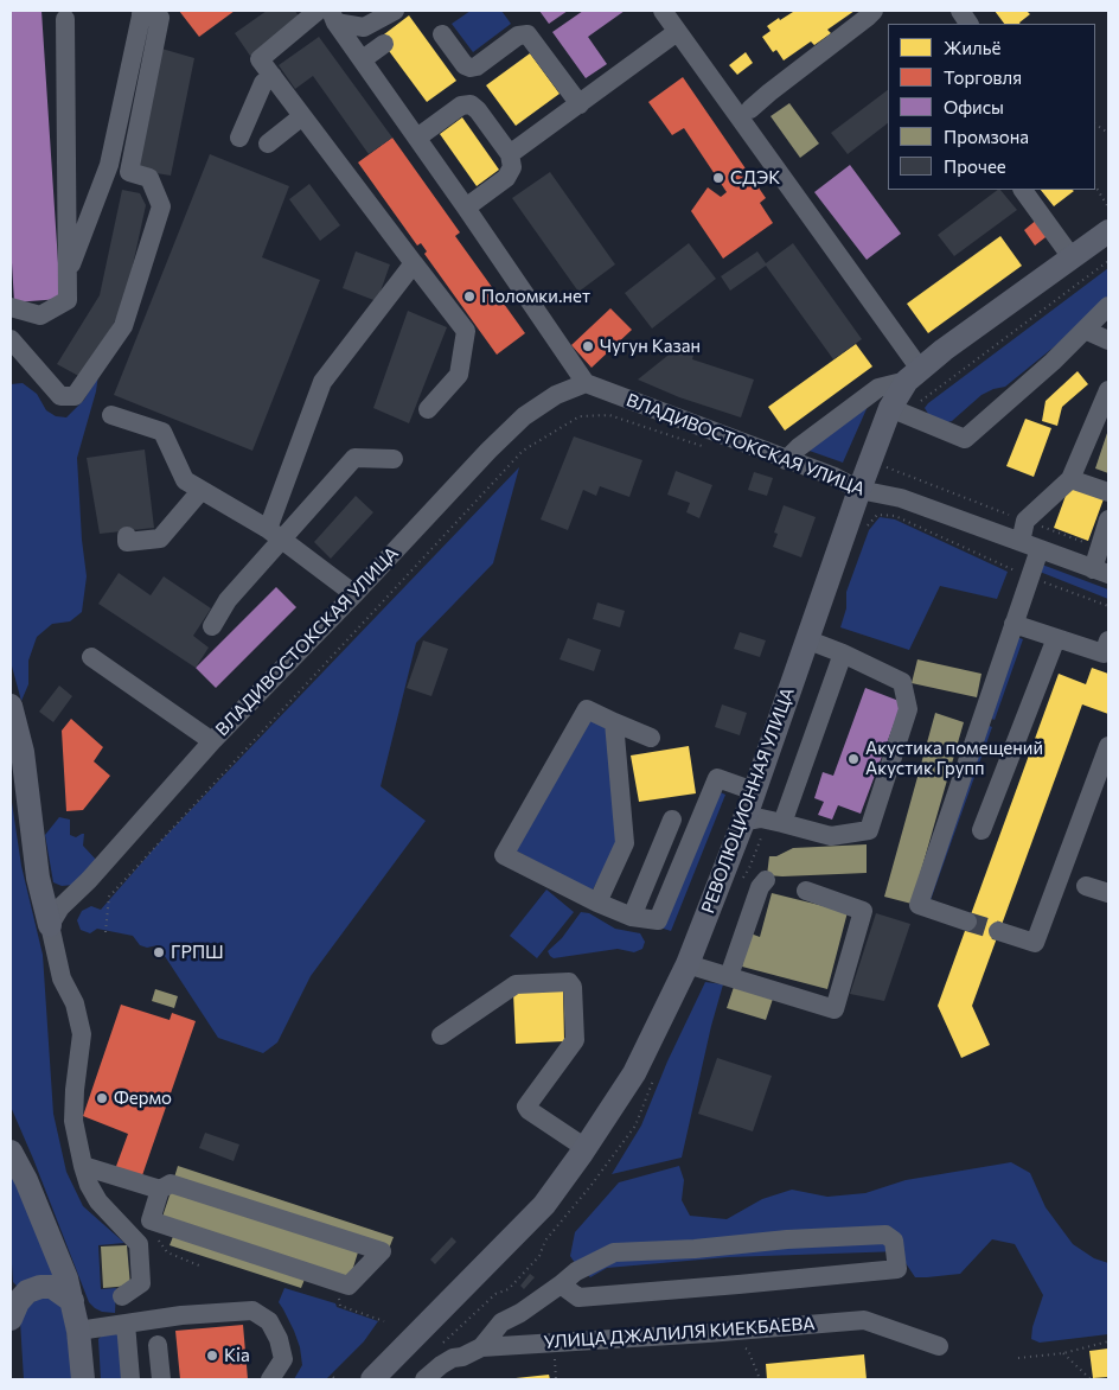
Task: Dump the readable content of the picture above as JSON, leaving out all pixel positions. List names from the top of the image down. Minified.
{"streets":{"main road":["РЕВОЛЮЦИОННАЯ УЛИЦА"],"street":["ВЛАДИВОСТОКСКАЯ УЛИЦА","УЛИЦА ДЖАЛИЛЯ КИЕКБАЕВА"]},"crossings":[["ВЛАДИВОСТОКСКАЯ УЛИЦА","РЕВОЛЮЦИОННАЯ УЛИЦА"]],"places":["СДЭК","Поломки.нет","Чугун Казан","Акустика помещений Акустик Групп","ГРПШ","Фермо","Kia"],"legend":["Жильё","Торговля","Офисы","Промзона","Прочее"]}
